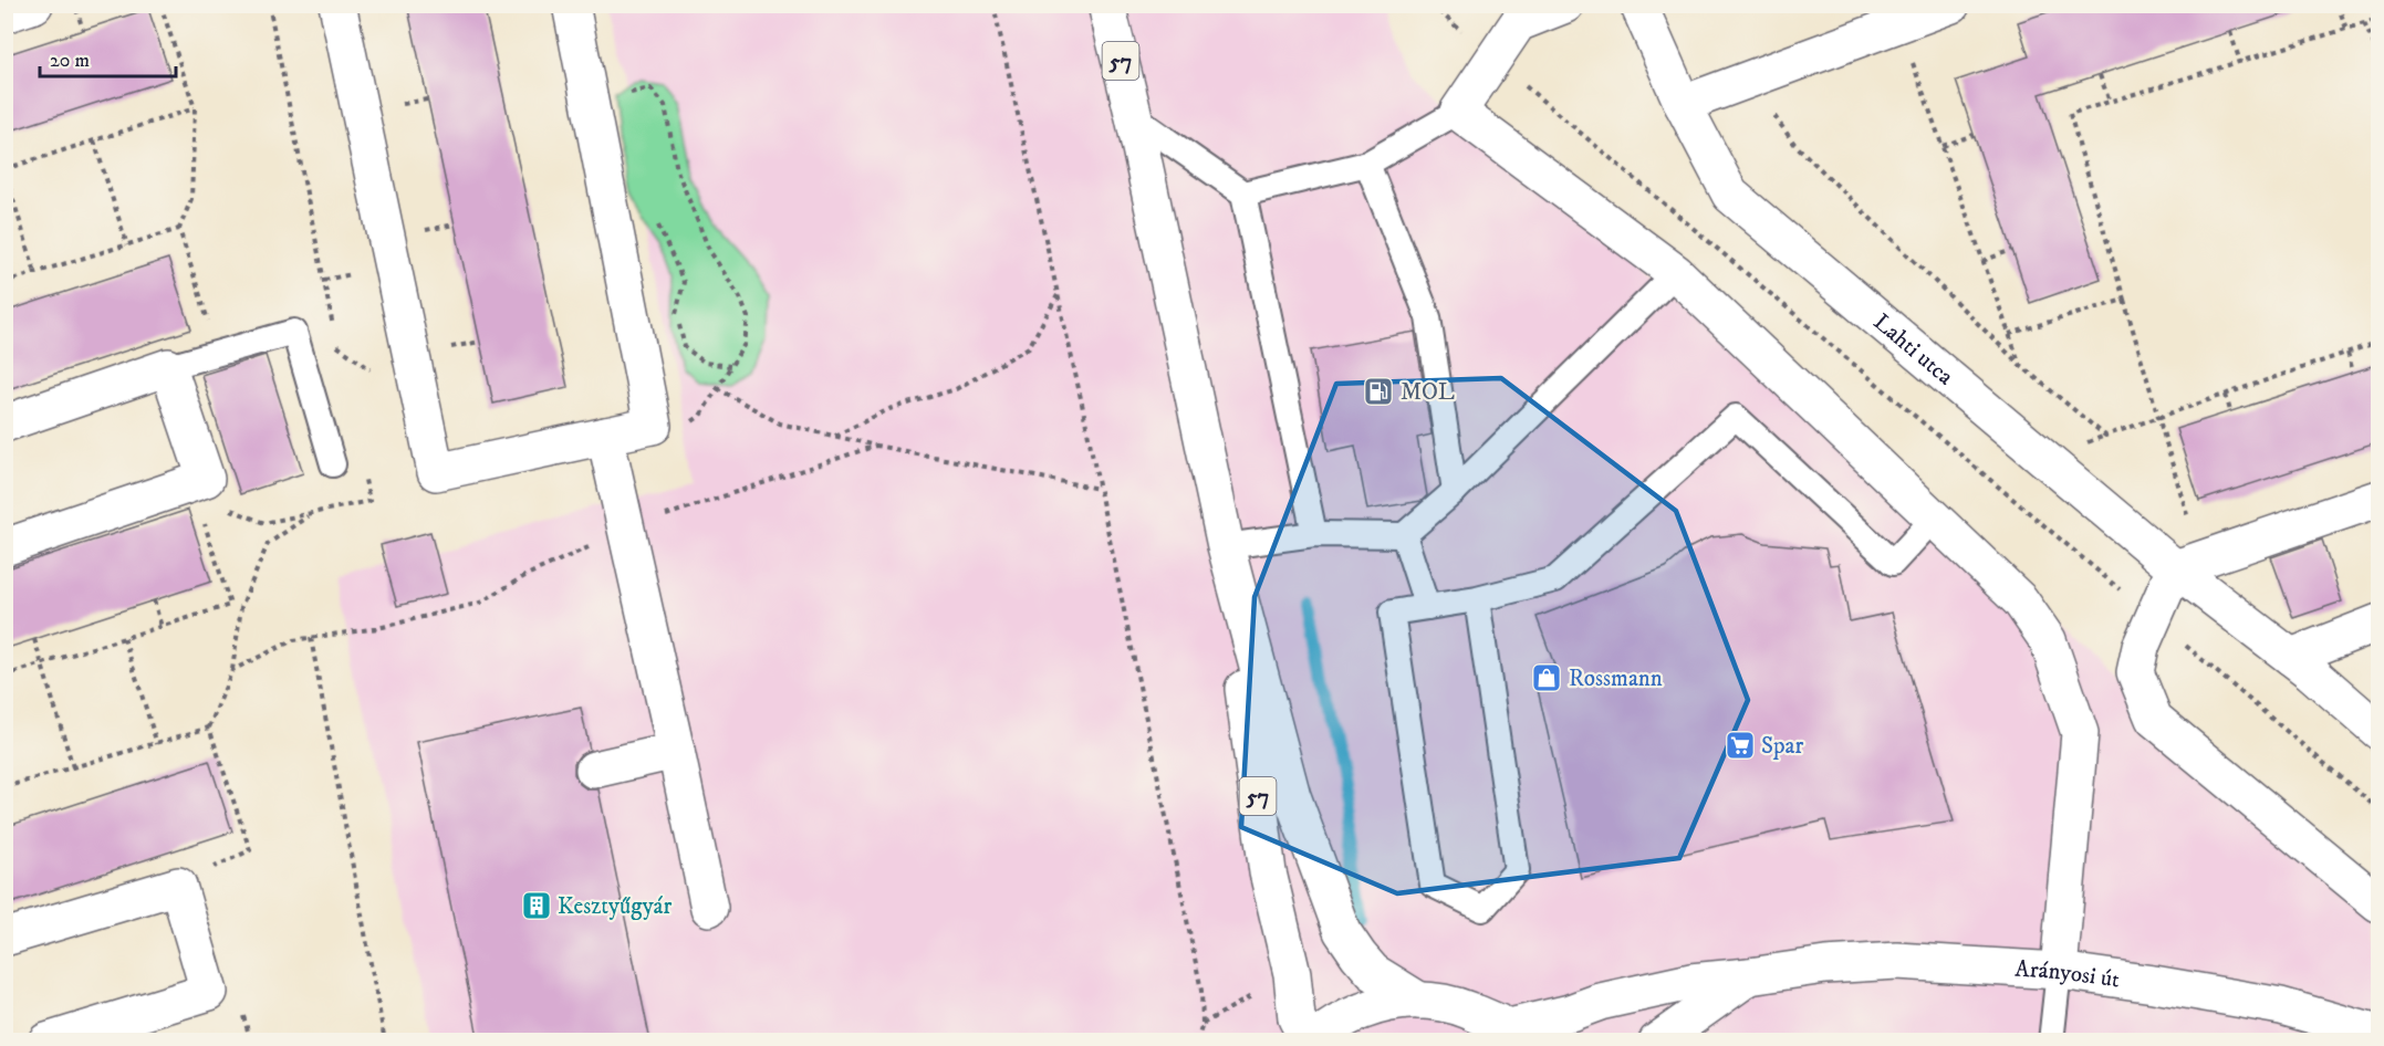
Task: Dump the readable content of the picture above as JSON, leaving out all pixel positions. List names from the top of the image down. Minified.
{"streets":{"street":["57","Lahti utca","Arányosi út"]},"crossings":[["57","Arányosi út"]],"places":{"fuel station":["MOL"],"shop":["Rossmann"],"supermarket":["Spar"],"building":["Kesztyűgyár"]},"scale_bar":"20 m"}
